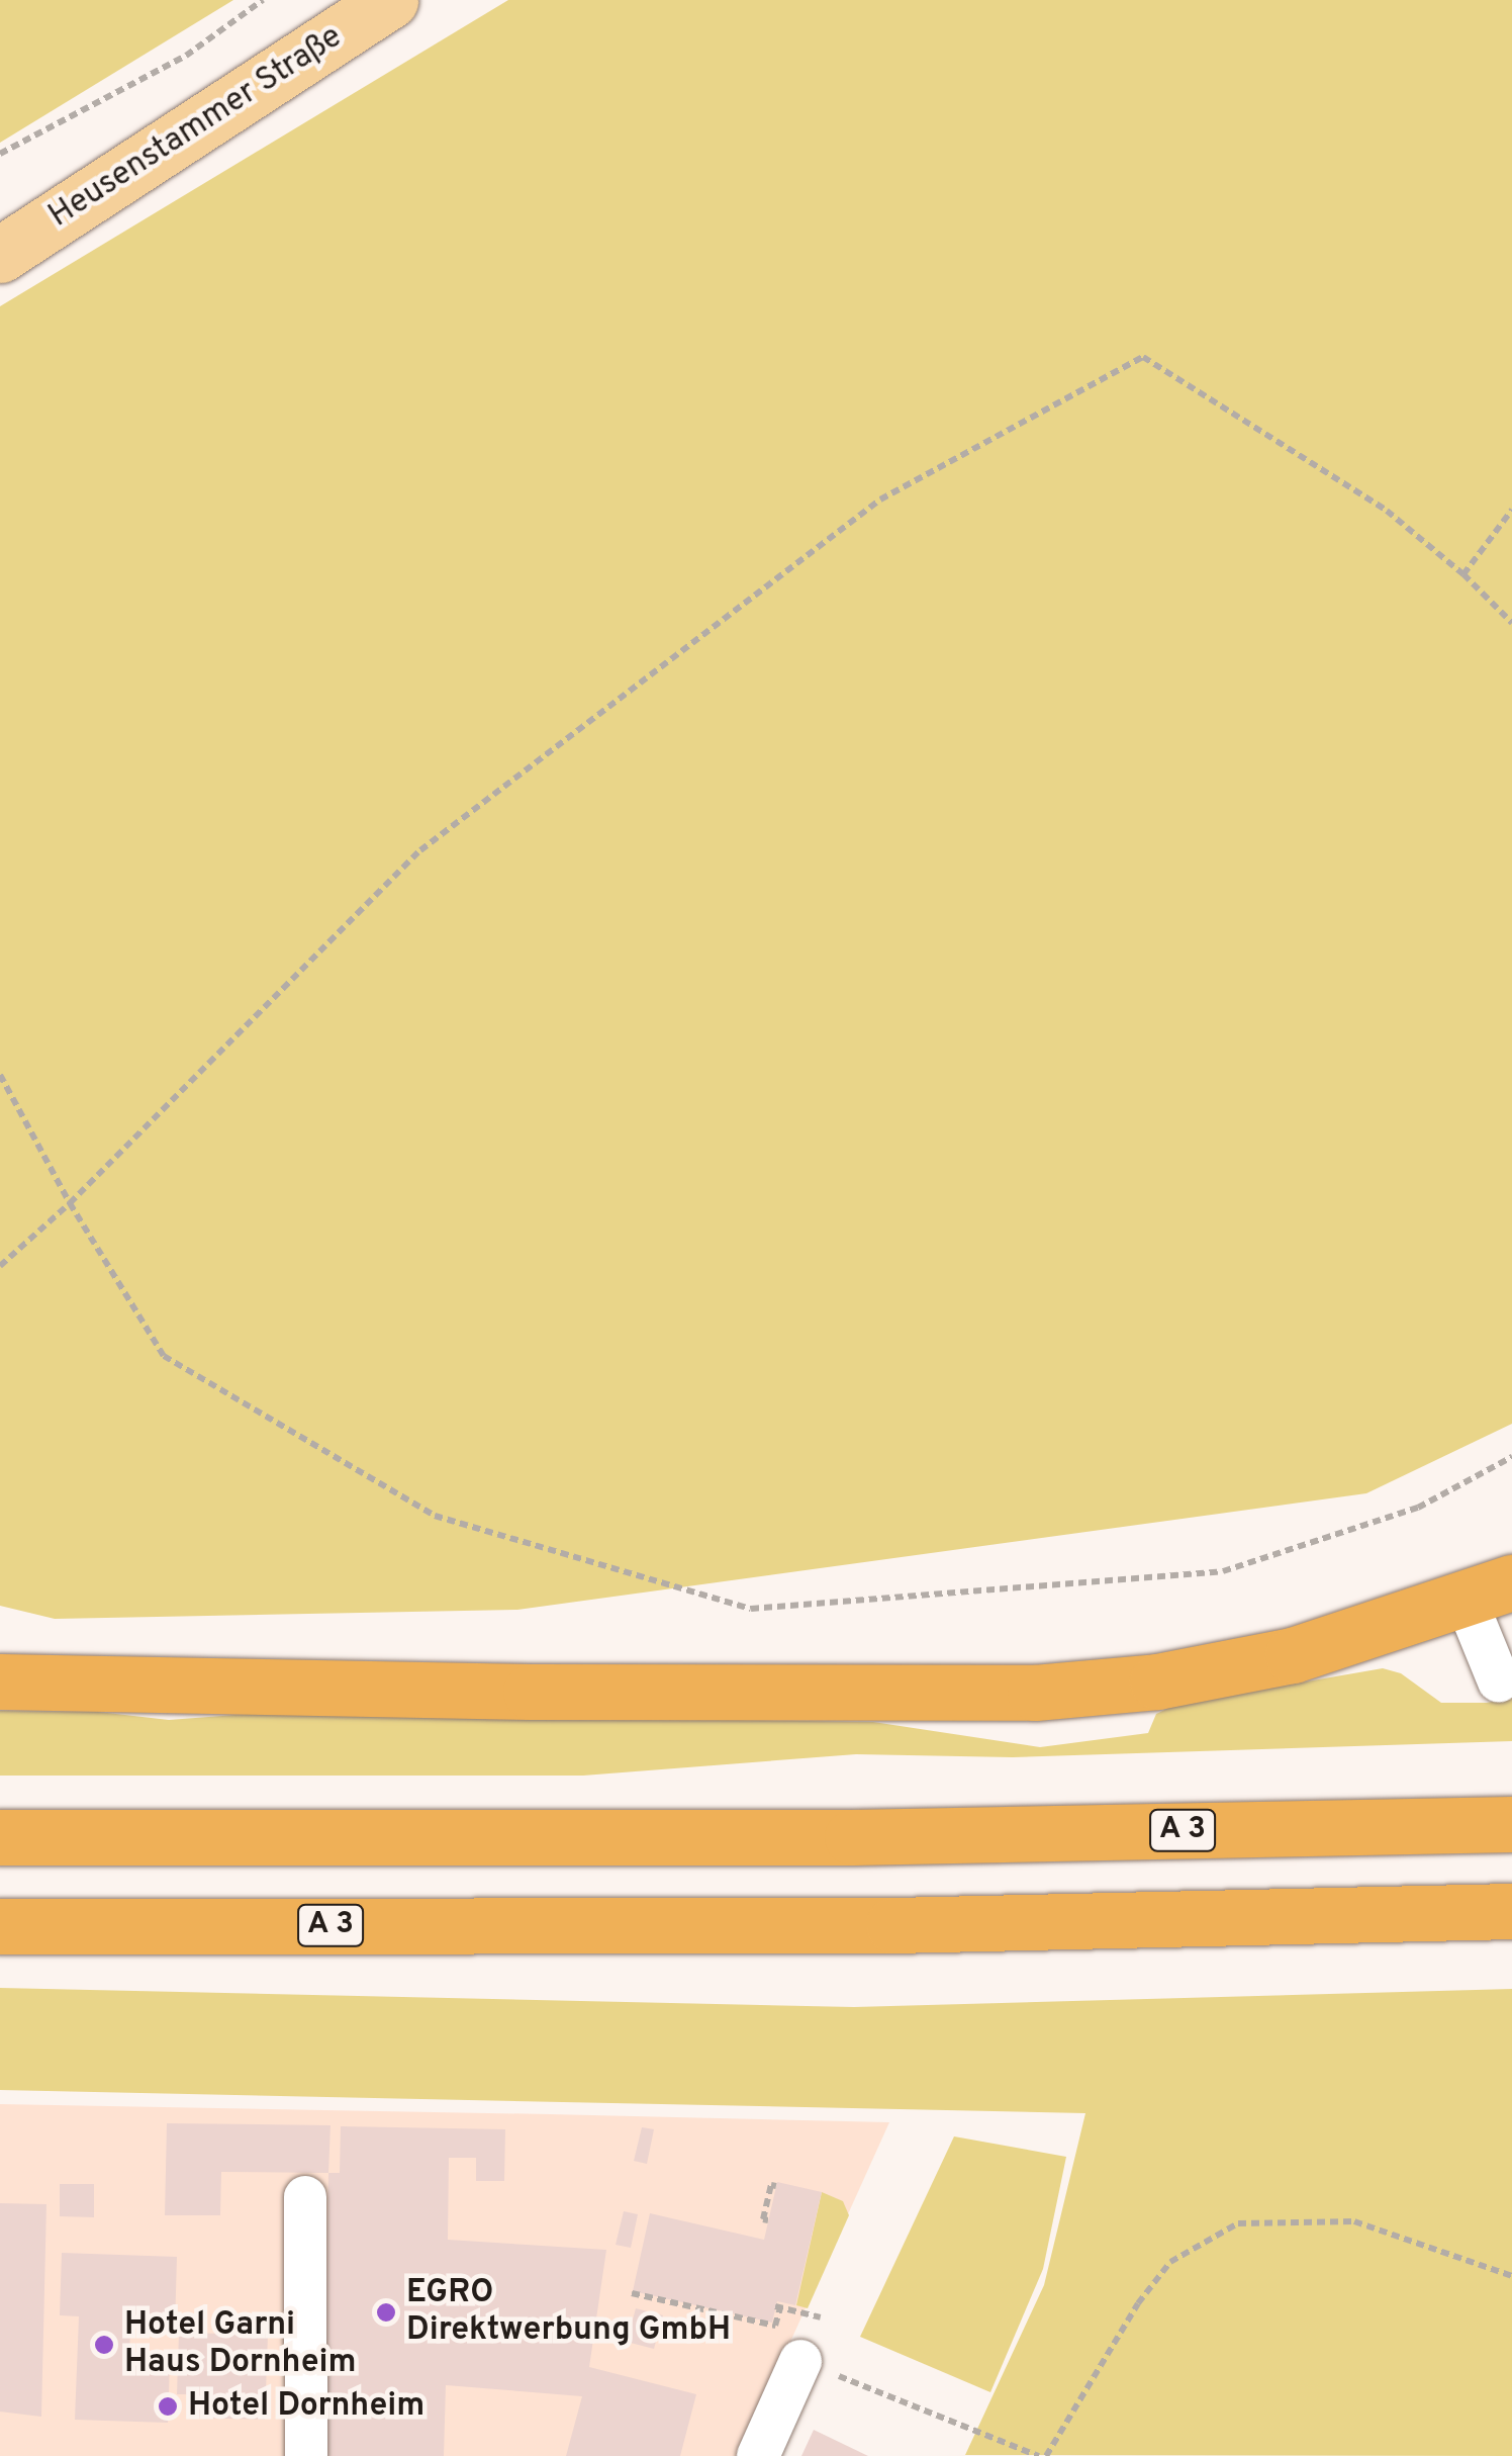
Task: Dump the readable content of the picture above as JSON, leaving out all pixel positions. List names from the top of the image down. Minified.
{"streets":{"highway":["A 3"],"main road":["Heusenstammer Straße"]},"places":["EGRO Direktwerbung GmbH","Hotel Garni Haus Dornheim","Hotel Dornheim"]}
